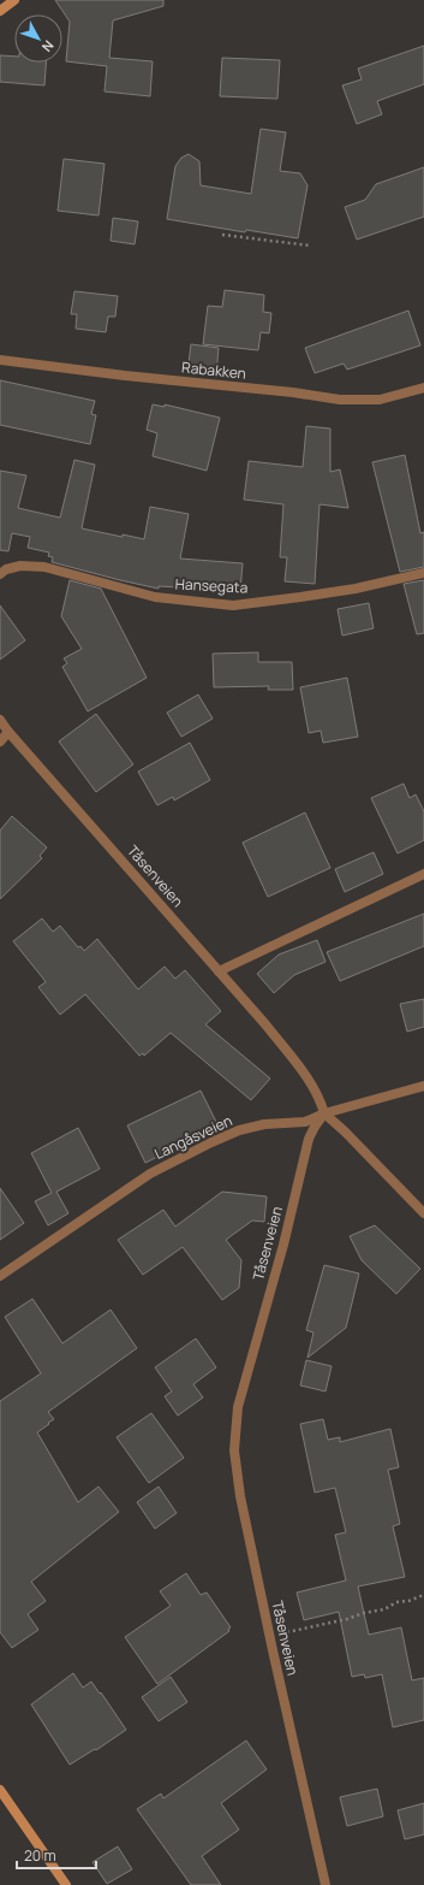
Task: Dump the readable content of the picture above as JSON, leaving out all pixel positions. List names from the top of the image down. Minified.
{"streets":{"street":["Rabakken","Hansegata","Tåsenveien","Langåsveien"]},"crossings":[["Tåsenveien","Langåsveien"]],"scale_bar":"20 m","north":"bottom right"}
